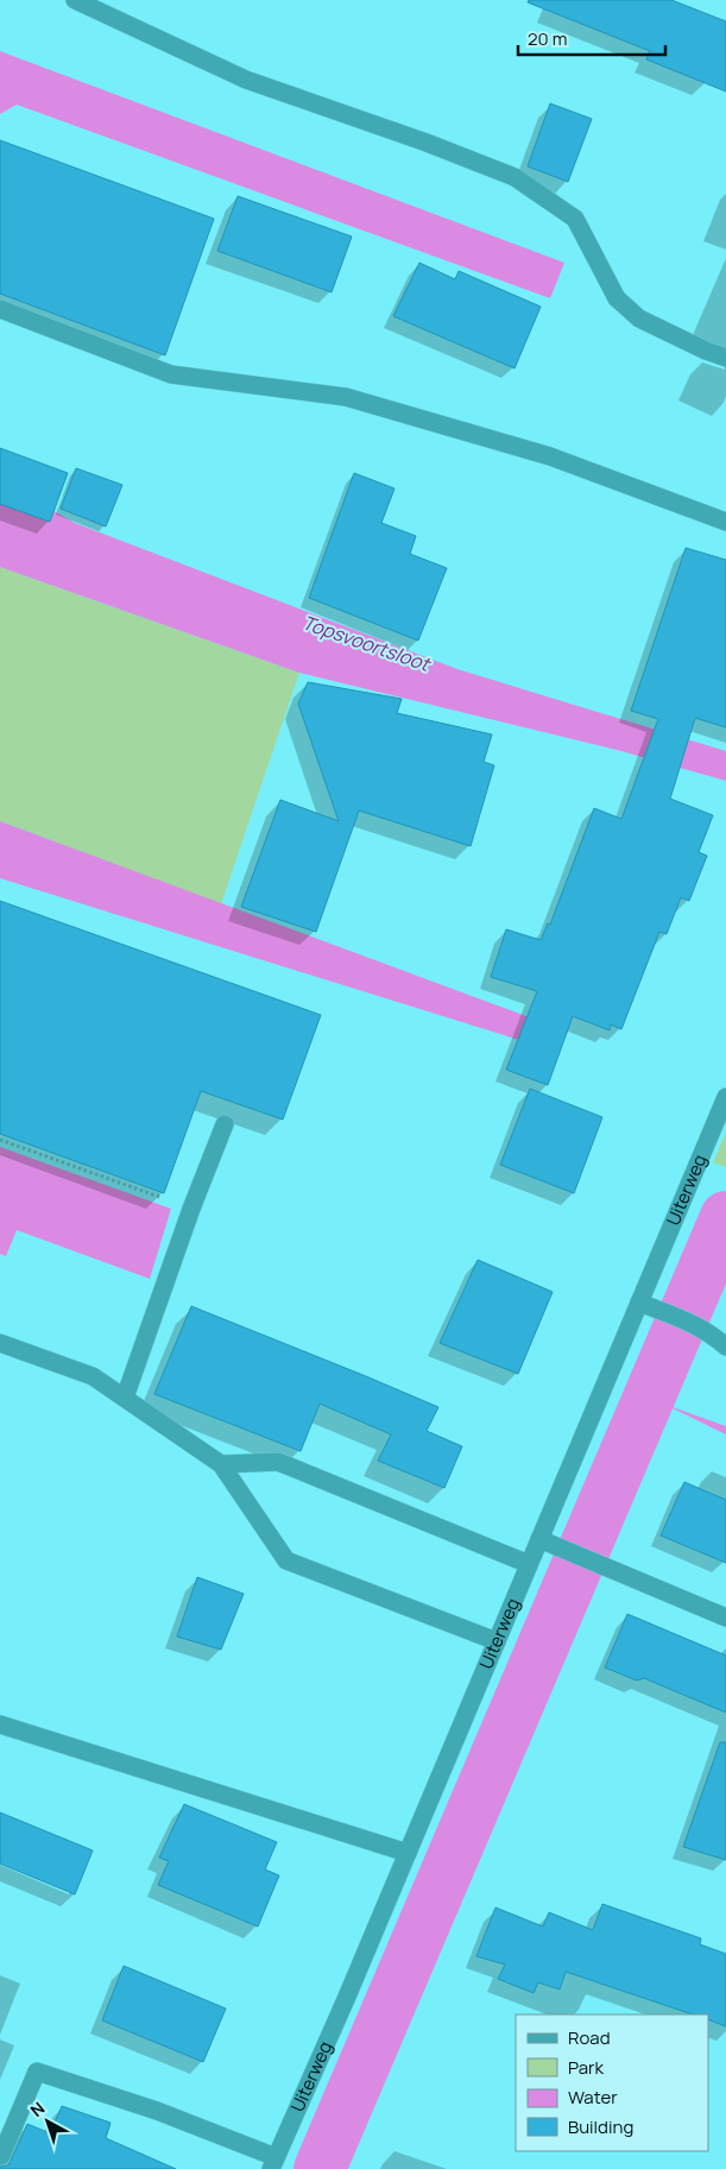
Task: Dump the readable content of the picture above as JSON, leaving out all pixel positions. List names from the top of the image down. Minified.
{"streets":{"street":["Uiterweg"]},"water":["Topsvoortsloot"],"legend":["Road","Park","Water","Building"],"scale_bar":"20 m","north":"top left"}
